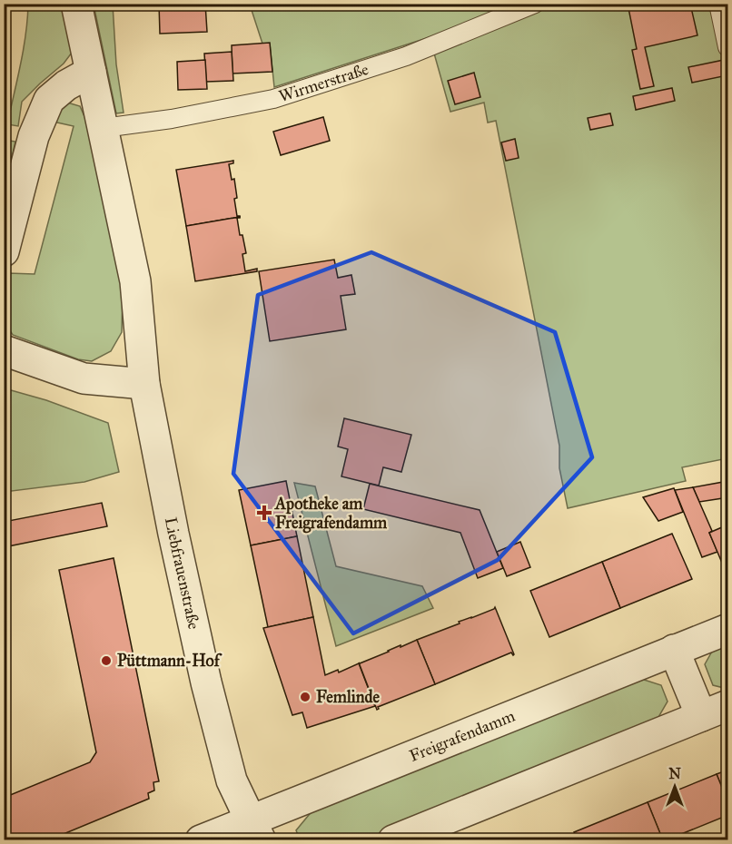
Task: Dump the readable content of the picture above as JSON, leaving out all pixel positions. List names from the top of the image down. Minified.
{"streets":{"street":["Liebfrauenstraße","Freigrafendamm"],"lane":["Wirmerstraße"]},"crossings":[["Liebfrauenstraße","Freigrafendamm"]],"places":{"health":["Apotheke am Freigrafendamm"],"other":["Püttmann-Hof","Femlinde"]},"north":"top"}
